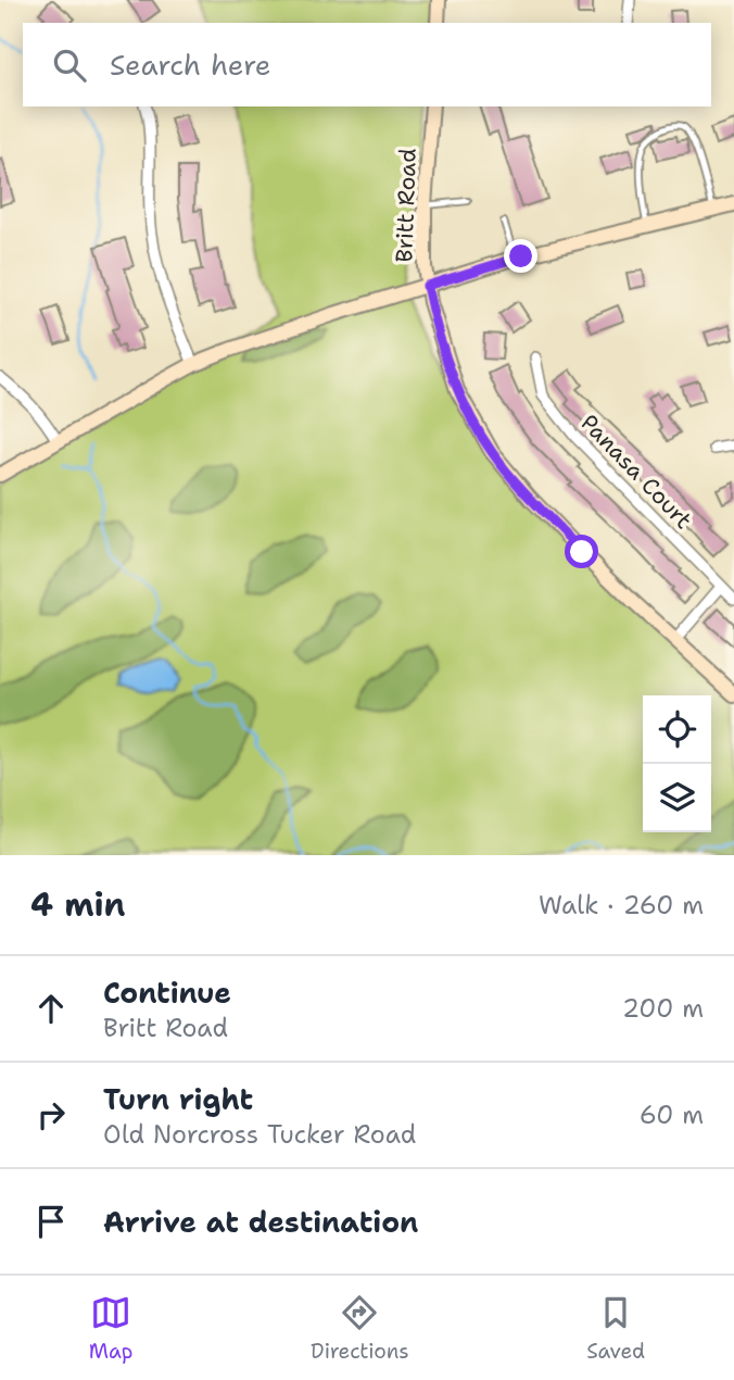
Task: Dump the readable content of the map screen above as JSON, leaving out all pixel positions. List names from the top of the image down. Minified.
{"streets":{"street":["Britt Road","Panasa Court"]},"page":{"search":"Search here","heading":["4 min","Walk · 260 m"],"list":[["Continue","Britt Road","200 m"],["Turn right","Old Norcross Tucker Road","60 m"],"Arrive at destination"],"nav":["Map","Directions","Saved"]}}
